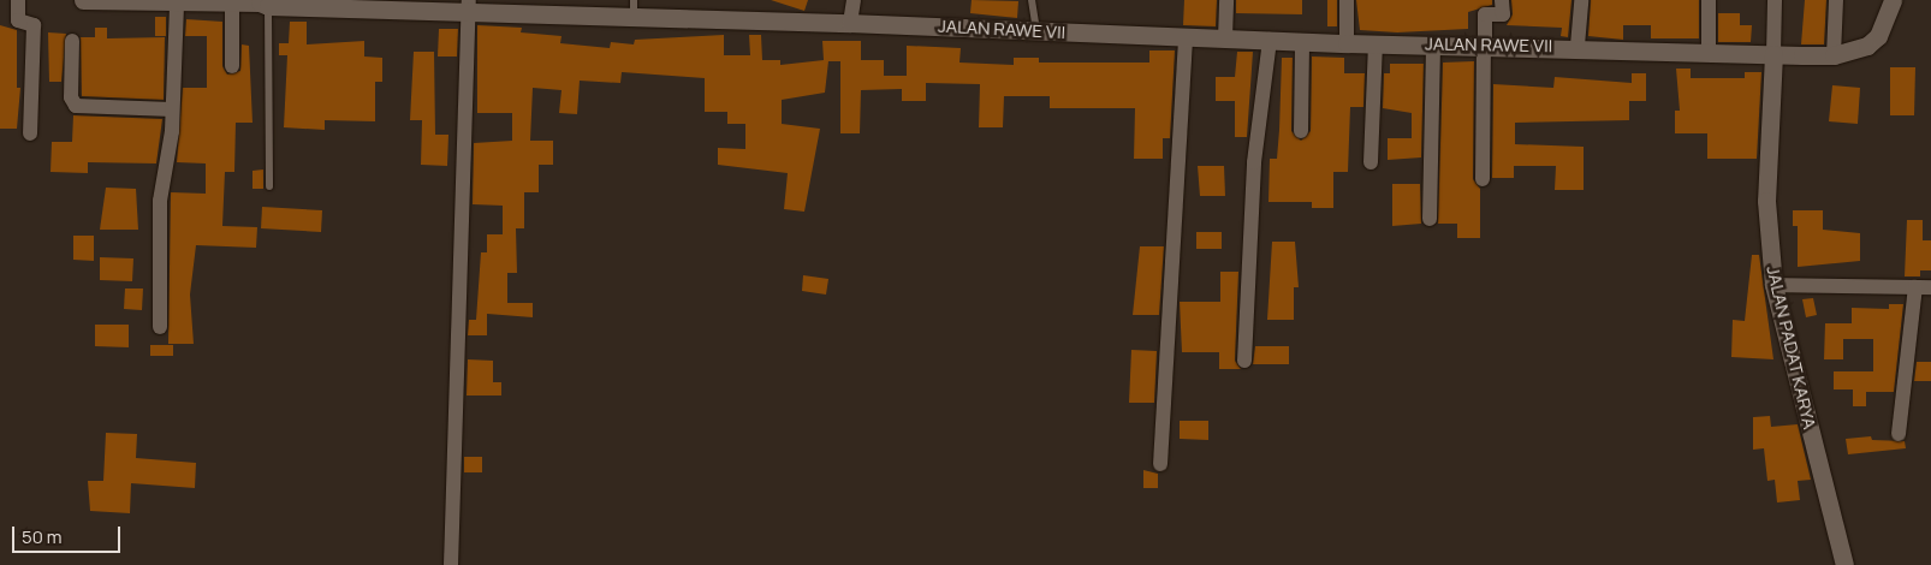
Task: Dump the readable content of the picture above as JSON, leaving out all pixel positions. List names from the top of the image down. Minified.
{"streets":{"main road":["JALAN RAWE VII","JALAN PADAT KARYA"]},"crossings":[["JALAN RAWE VII","JALAN PADAT KARYA"]],"scale_bar":"50 m"}
